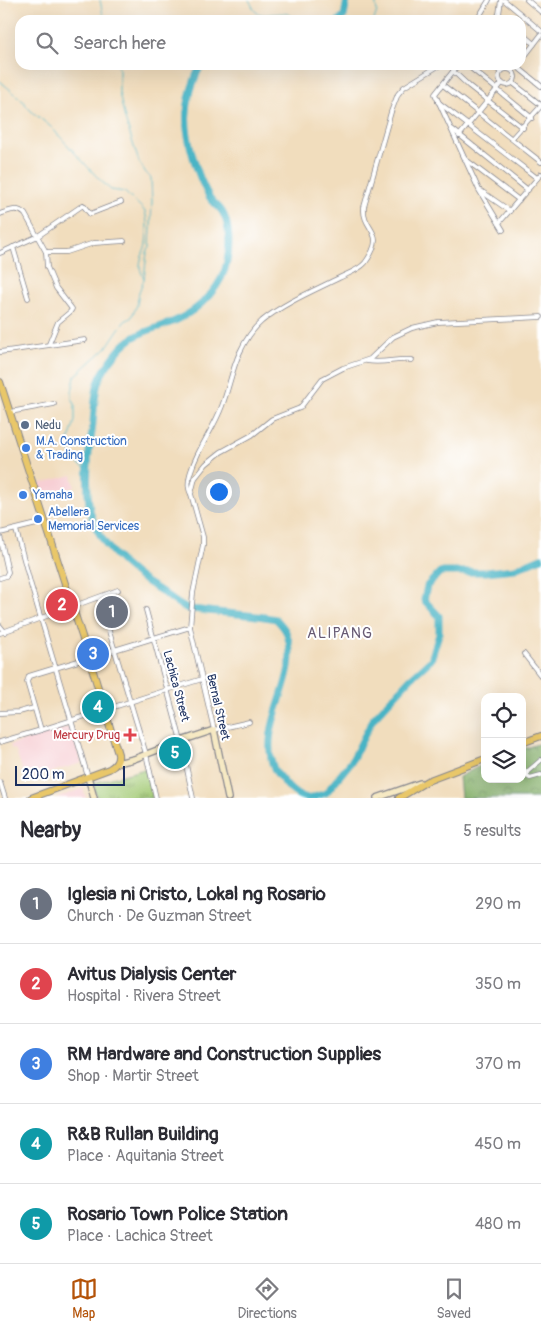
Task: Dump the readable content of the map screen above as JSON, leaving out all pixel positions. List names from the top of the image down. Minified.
{"streets":{"main road":["Bernal Street"],"street":["Lachica Street"]},"districts":["ALIPANG"],"places":{"other":["Nedu","M.A. Construction & Trading","Yamaha","Abellera Memorial Services"],"health":["Mercury Drug"]},"scale_bar":"200 m","page":{"search":"Search here","pins":["2","1","3","4","5"],"scale":"200 m","heading":["Nearby","5 results"],"list":[{"mark":"1","name":"Iglesia ni Cristo, Lokal ng Rosario","note":"Church · De Guzman Street","value":"290 m"},{"mark":"2","name":"Avitus Dialysis Center","note":"Hospital · Rivera Street","value":"350 m"},{"mark":"3","name":"RM Hardware and Construction Supplies","note":"Shop · Martir Street","value":"370 m"},{"mark":"4","name":"R&B Rullan Building","note":"Place · Aquitania Street","value":"450 m"},{"mark":"5","name":"Rosario Town Police Station","note":"Place · Lachica Street","value":"480 m"}],"nav":["Map","Directions","Saved"]}}
